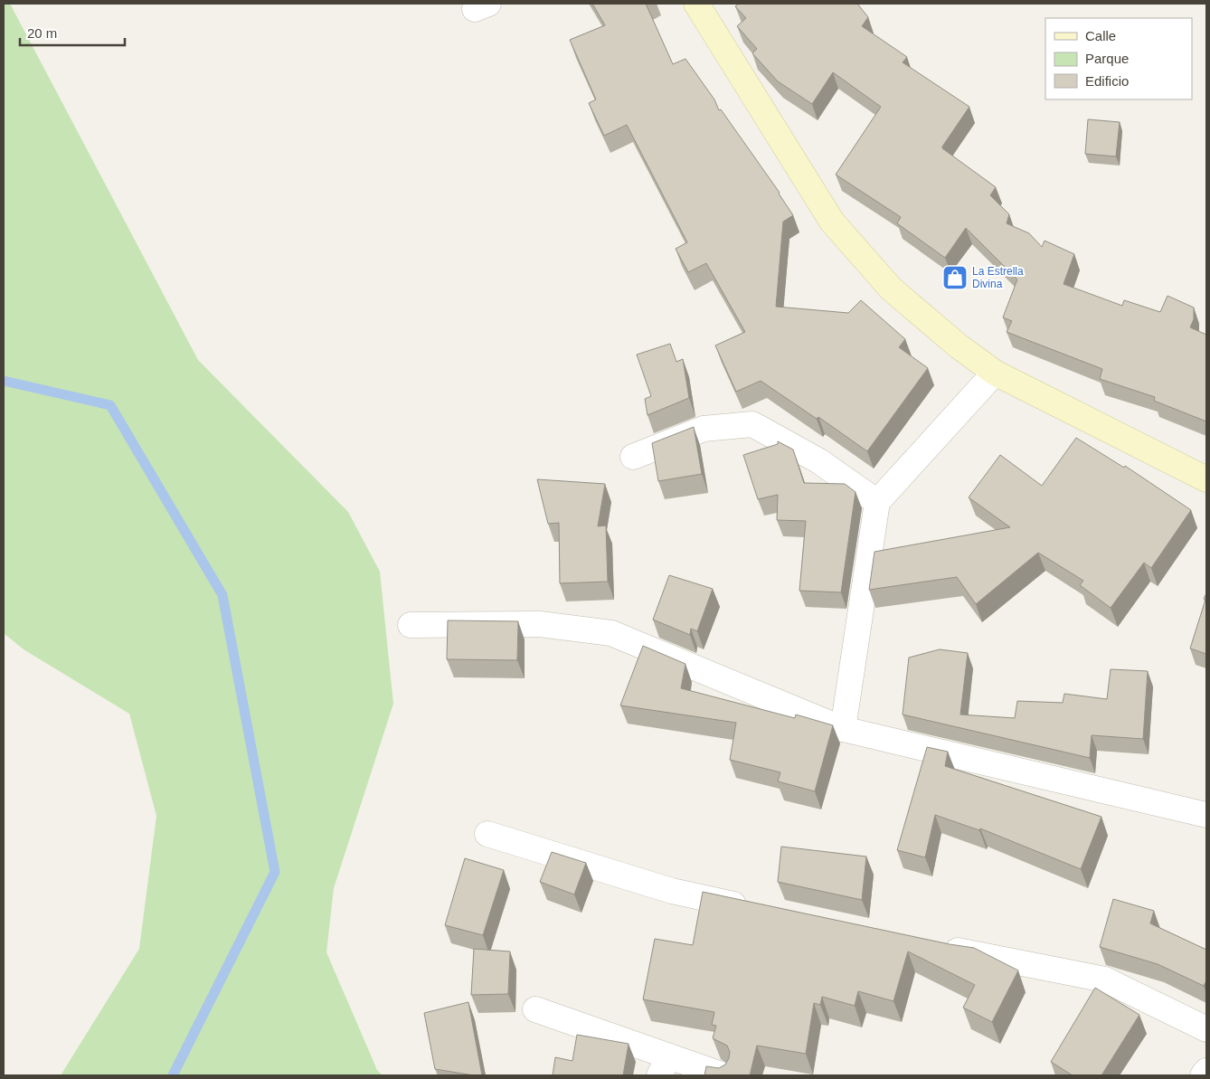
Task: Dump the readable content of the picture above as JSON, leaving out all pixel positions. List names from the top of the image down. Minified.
{"places":{"shop":["La Estrella Divina"]},"legend":["Calle","Parque","Edificio"],"scale_bar":"20 m"}
